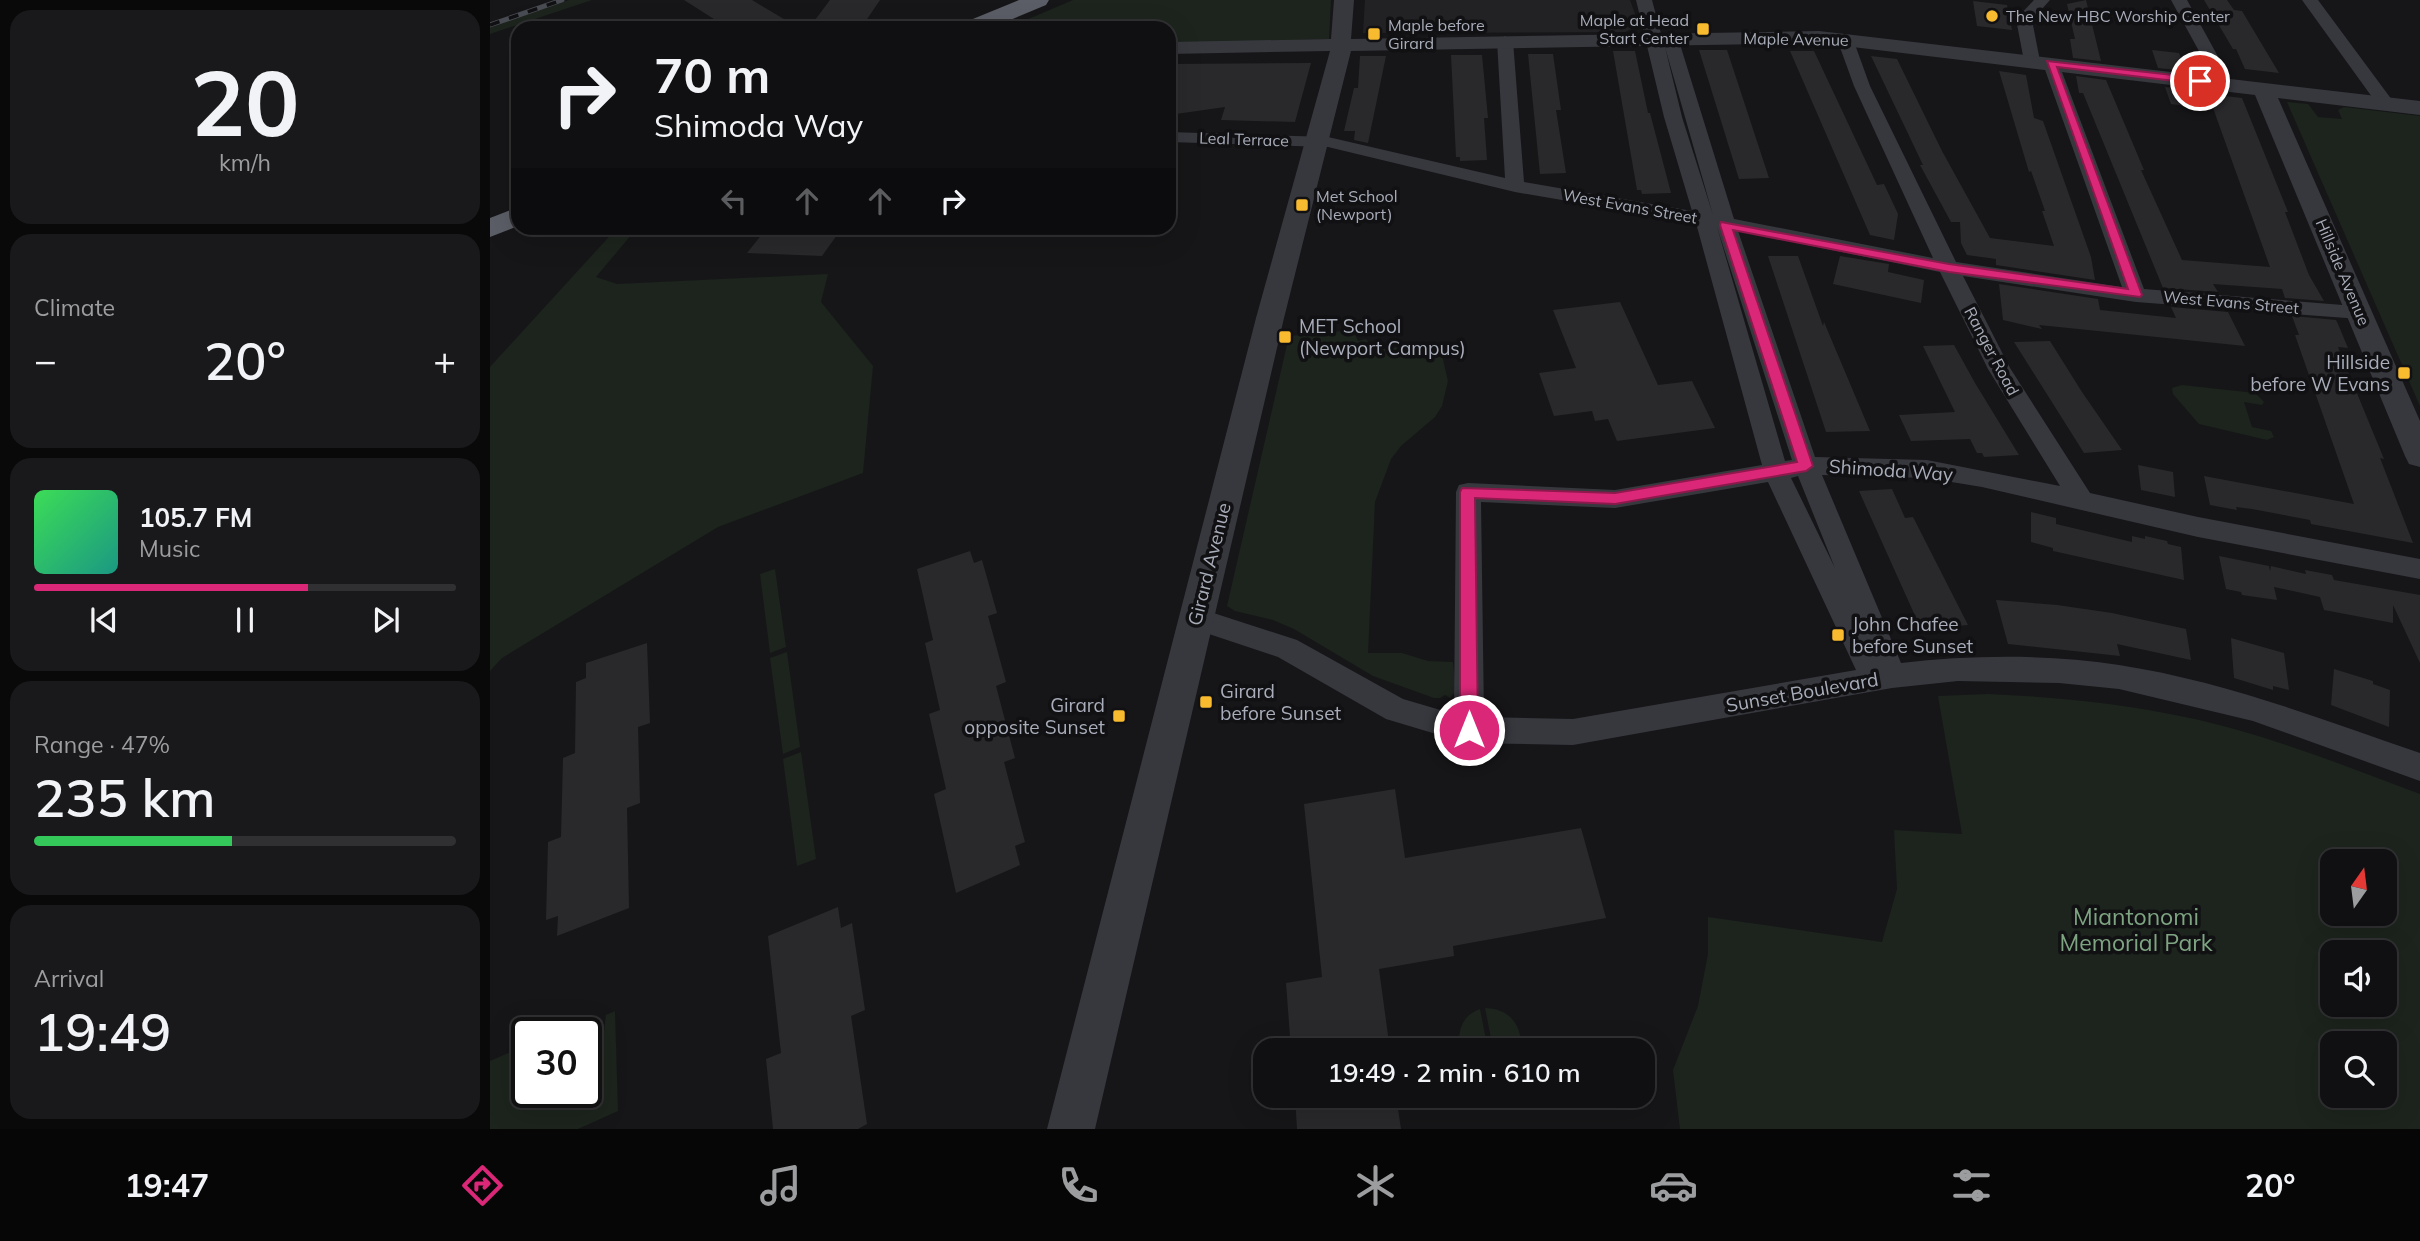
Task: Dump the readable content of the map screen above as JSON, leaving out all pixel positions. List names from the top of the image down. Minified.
{"streets":{"street":["Maple Avenue","Leal Terrace","West Evans Street","Hillside Avenue","Ranger Road","Shimoda Way","Girard Avenue","Sunset Boulevard"]},"crossings":[["Maple Avenue","Hillside Avenue"],["Maple Avenue","Ranger Road"],["Maple Avenue","Girard Avenue"],["Leal Terrace","West Evans Street"],["Leal Terrace","Girard Avenue"],["West Evans Street","Hillside Avenue"],["West Evans Street","Ranger Road"],["West Evans Street","Girard Avenue"],["Ranger Road","Shimoda Way"],["Shimoda Way","Sunset Boulevard"],["Girard Avenue","Sunset Boulevard"]],"parks":["Miantonomi Memorial Park"],"places":{"other":["The New HBC Worship Center"],"transit":["Maple at Head Start Center","Maple before Girard","Met School (Newport)","MET School (Newport Campus)","Hillside before W Evans","John Chafee before Sunset","Girard before Sunset","Girard opposite Sunset"]},"north":"top","page":{"tile":[["20","km/h"],"Climate",["Range · 47%","235 km"],["Arrival","19:49"]],"turn":["70 m","Shimoda Way"],"heat":["−","20°","+"],"song":["105.7 FM","Music"],"limit":"30","trip":"19:49 · 2 min · 610 m","tabs":["19:47","20°"]}}
